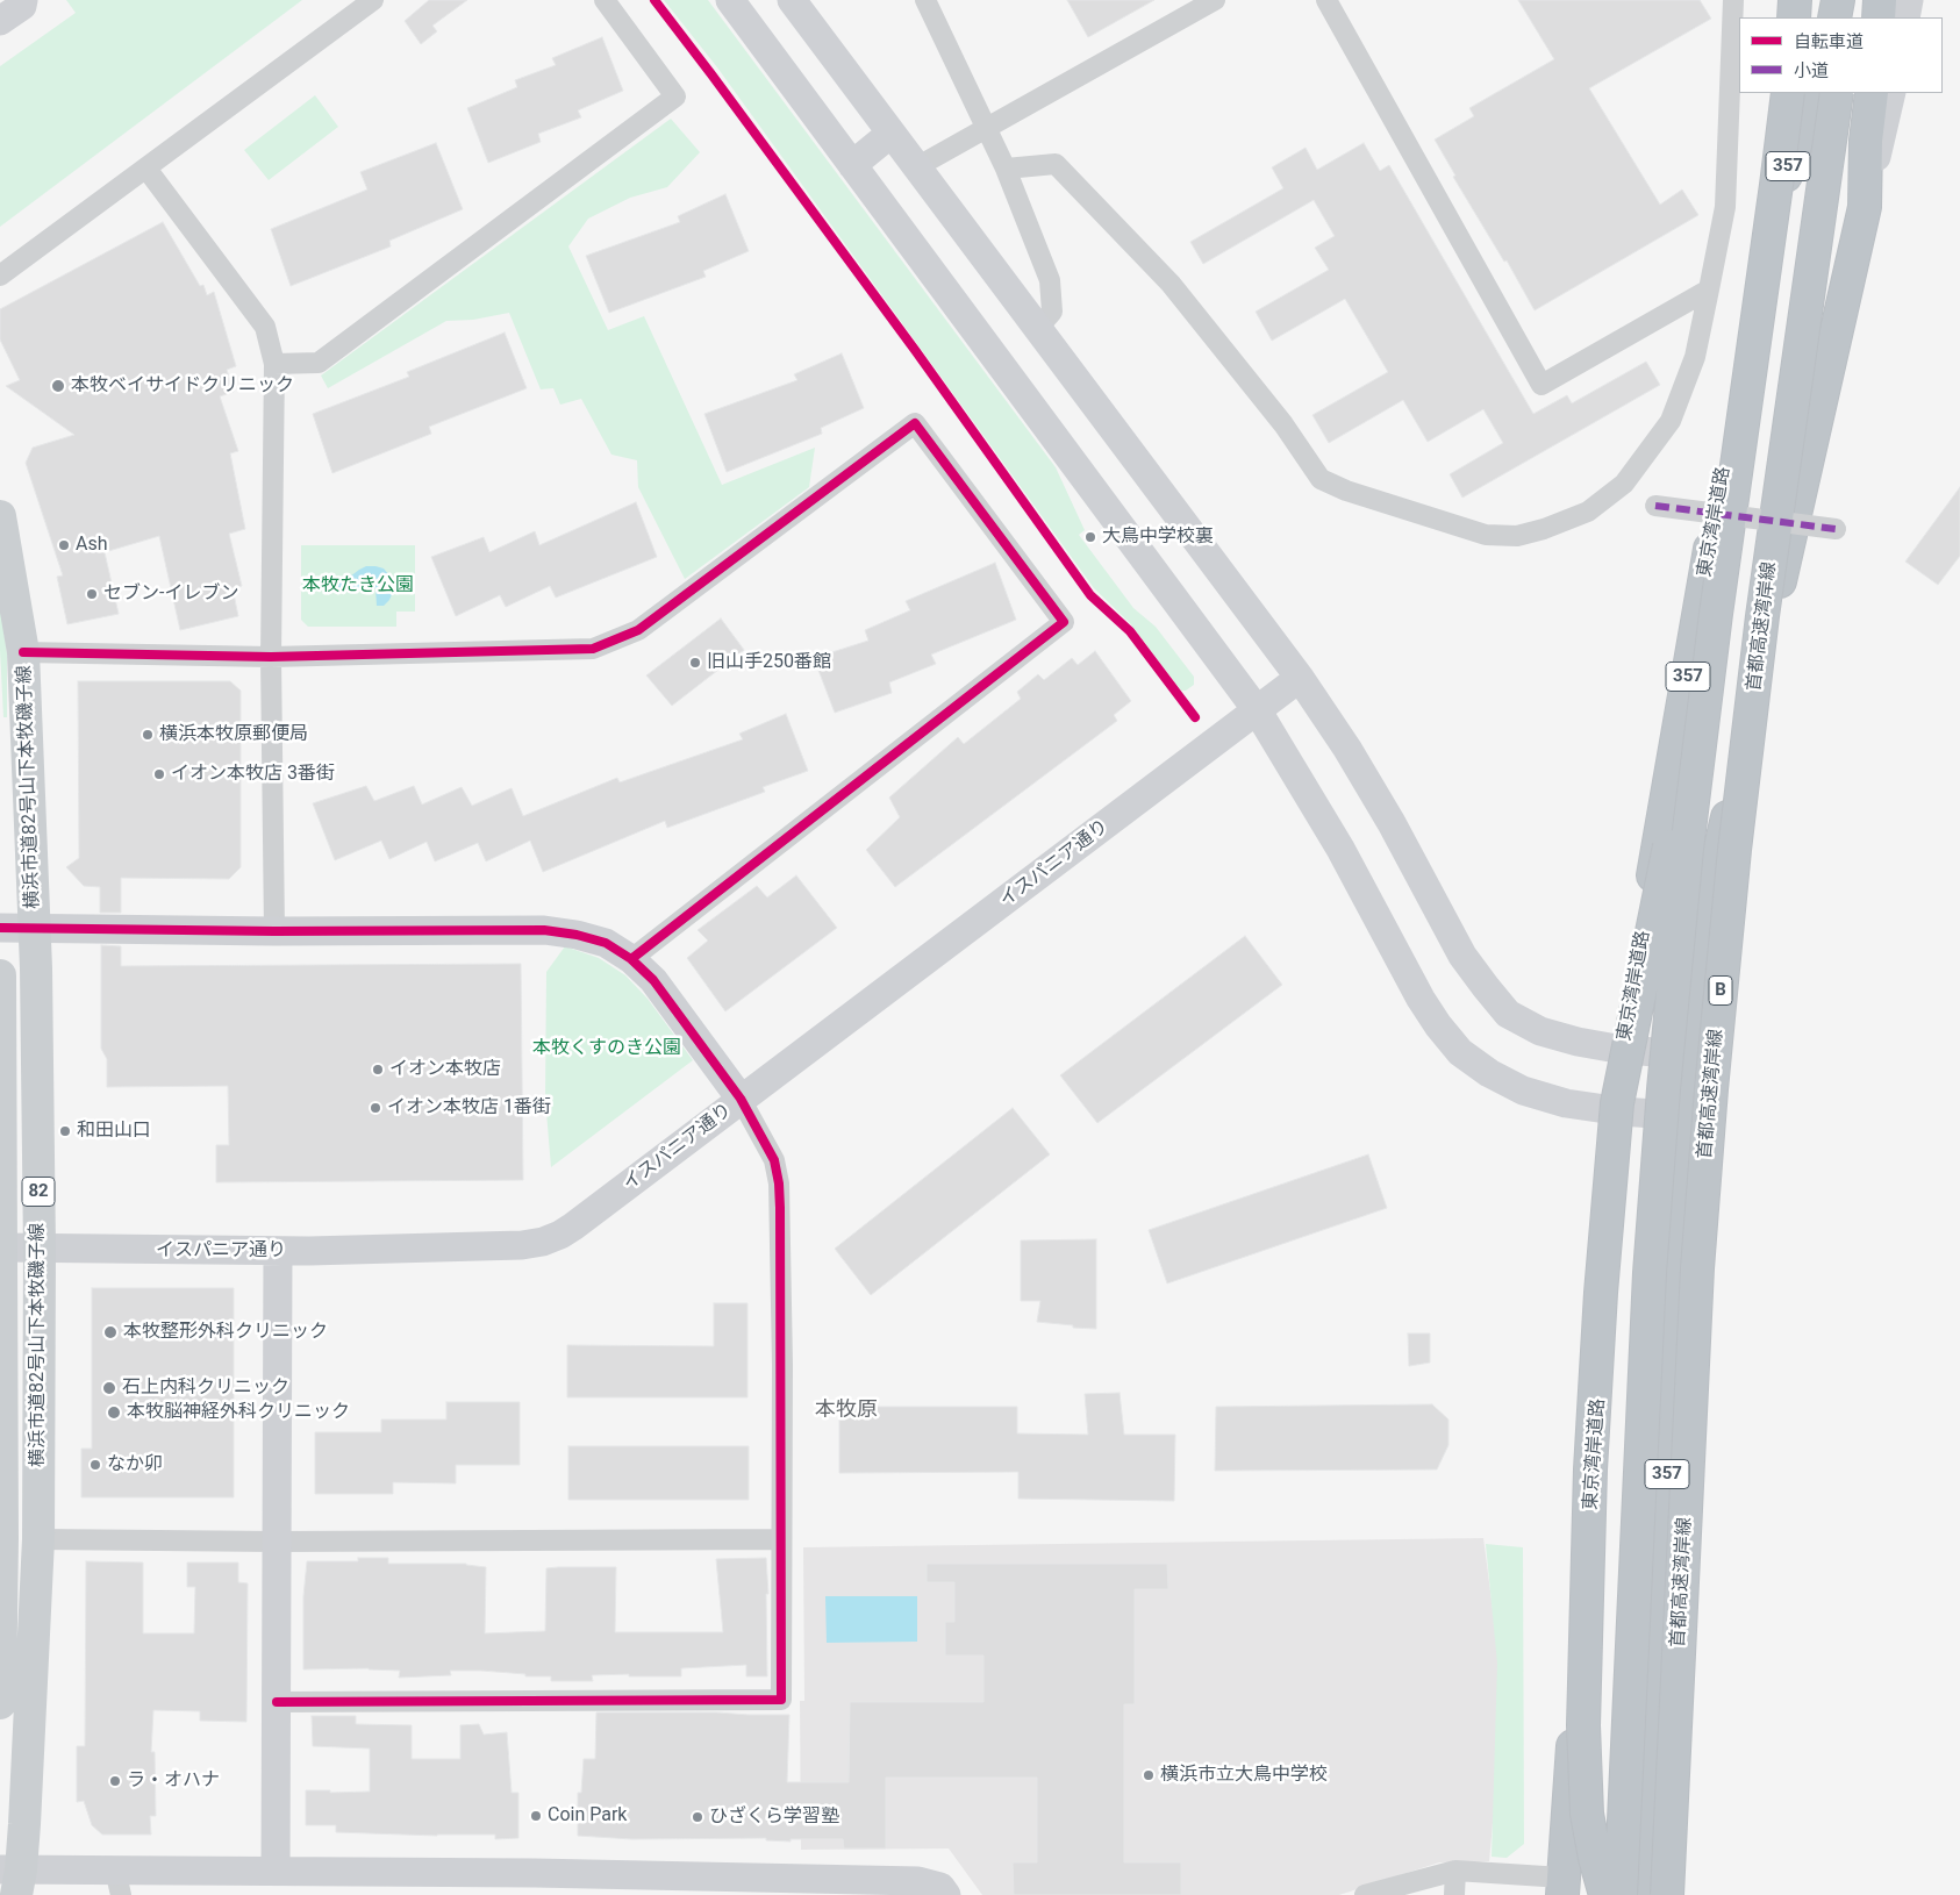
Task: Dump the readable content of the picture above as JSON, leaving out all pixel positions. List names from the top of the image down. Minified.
{"streets":{"highway":["357","東京湾岸道路","首都高速湾岸線","B"],"main road":["横浜市道82号山下本牧磯子線","82"],"street":["イスパニア通り"]},"crossings":[["横浜市道82号山下本牧磯子線","イスパニア通り"]],"districts":["本牧原"],"parks":["本牧たき公園","本牧くすのき公園"],"places":["本牧ベイサイドクリニック","大鳥中学校裏","Ash","セブン-イレブン","旧山手250番館","横浜本牧原郵便局","イオン本牧店 3番街","イオン本牧店","イオン本牧店 1番街","和田山口","本牧整形外科クリニック","石上内科クリニック","本牧脳神経外科クリニック","なか卯","横浜市立大鳥中学校","ラ・オハナ","Coin Park","ひざくら学習塾"],"legend":["自転車道","小道"]}
